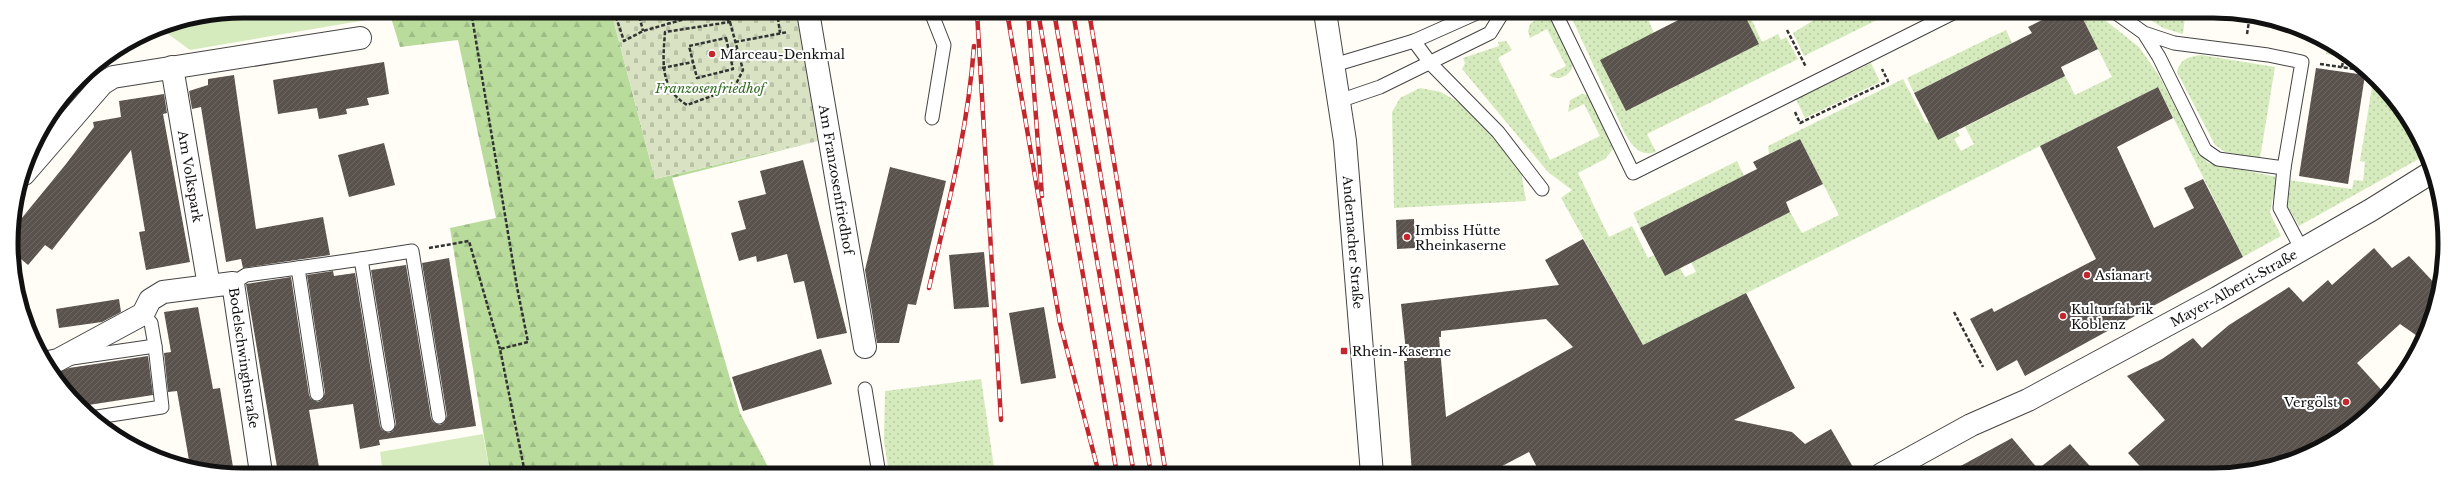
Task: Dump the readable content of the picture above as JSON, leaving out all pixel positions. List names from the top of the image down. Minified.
{"streets":{"street":["Am Volkspark","Am Franzosenfriedhof","Andernacher Straße","Mayer-Alberti-Straße","Bodelschwinghstraße"]},"crossings":[["Am Volkspark","Bodelschwinghstraße"]],"parks":["Franzosenfriedhof"],"places":{"other":["Marceau-Denkmal","Imbiss Hütte Rheinkaserne","Asianart","Kulturfabrik Koblenz","Vergölst"],"transit":["Rhein-Kaserne"]}}
